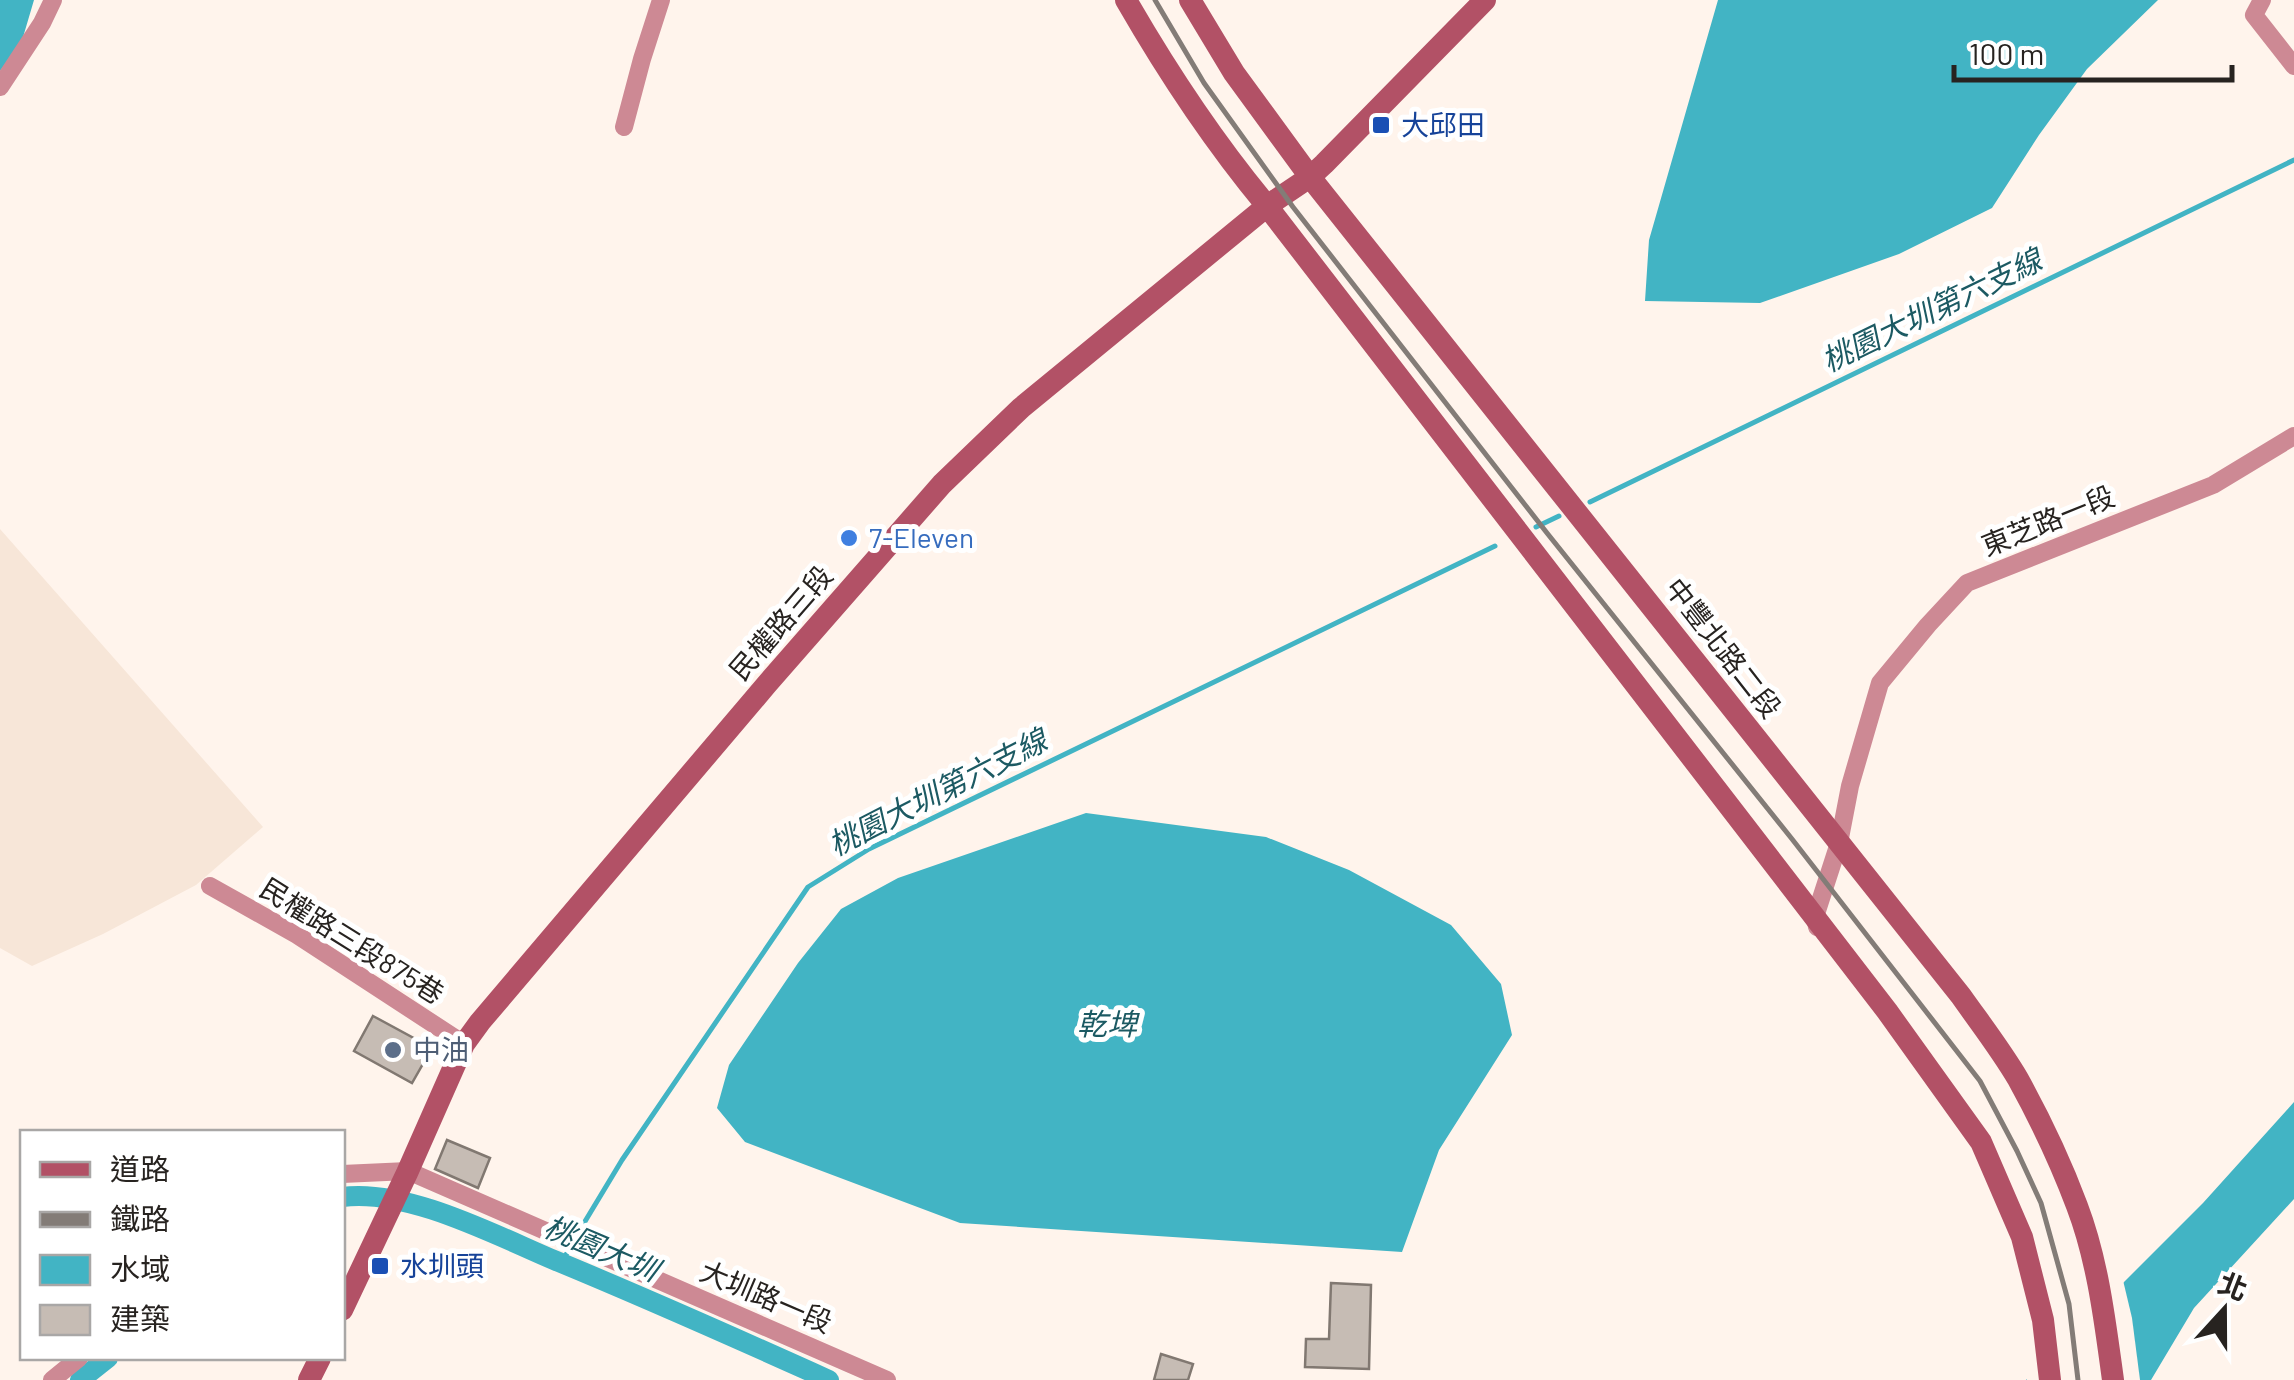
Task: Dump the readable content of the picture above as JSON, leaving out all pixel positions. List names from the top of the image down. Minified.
{"streets":{"main road":["民權路三段","中豐北路二段"],"street":["東芝路一段","民權路三段875巷","大圳路一段"]},"crossings":[["東芝路一段","中豐北路二段"],["民權路三段","中豐北路二段"],["民權路三段","民權路三段875巷"],["民權路三段","大圳路一段"]],"water":["桃園大圳第六支線","乾埤","桃園大圳"],"places":{"transit":["大邱田","水圳頭"],"other":["7-Eleven","中油"]},"legend":["道路","鐵路","水域","建築"],"scale_bar":"100 m","north":"top"}
